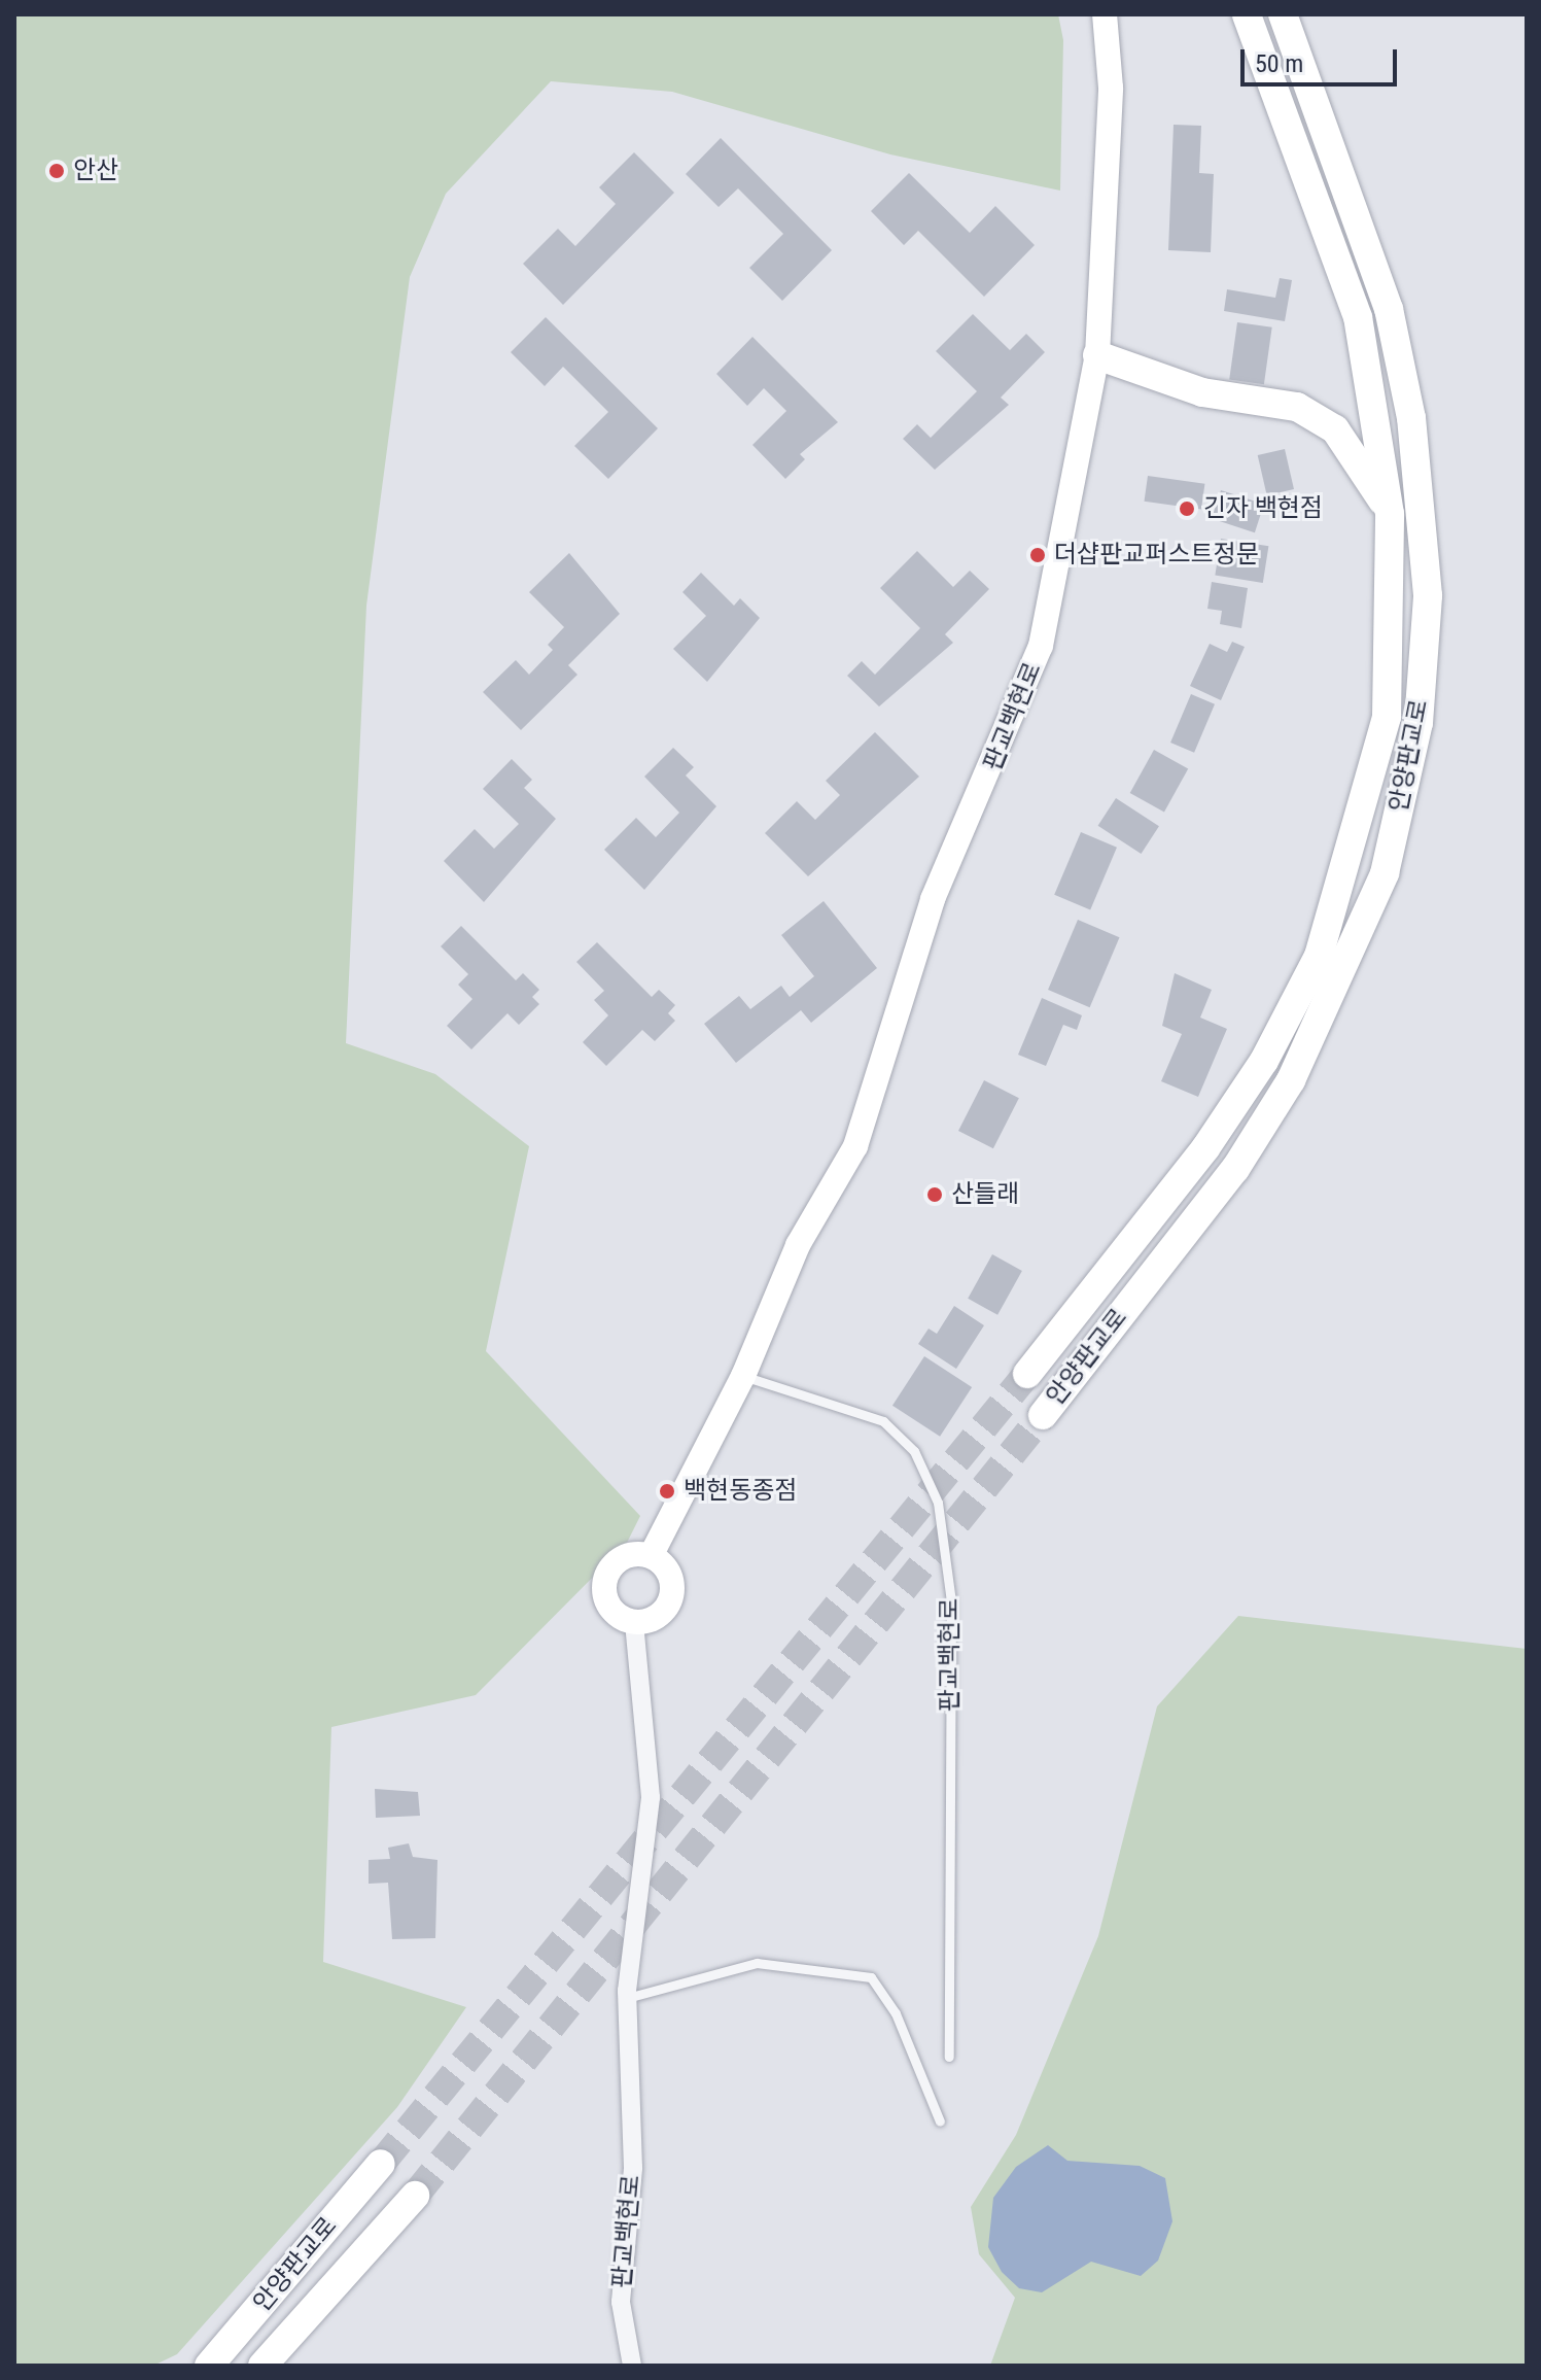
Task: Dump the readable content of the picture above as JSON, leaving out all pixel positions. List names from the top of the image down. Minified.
{"streets":{"main road":["안양판교로"],"street":["판교백현로"]},"places":["안산","긴자 백현점","더샵판교퍼스트정문","산들래","백현동종점"],"scale_bar":"50 m"}
